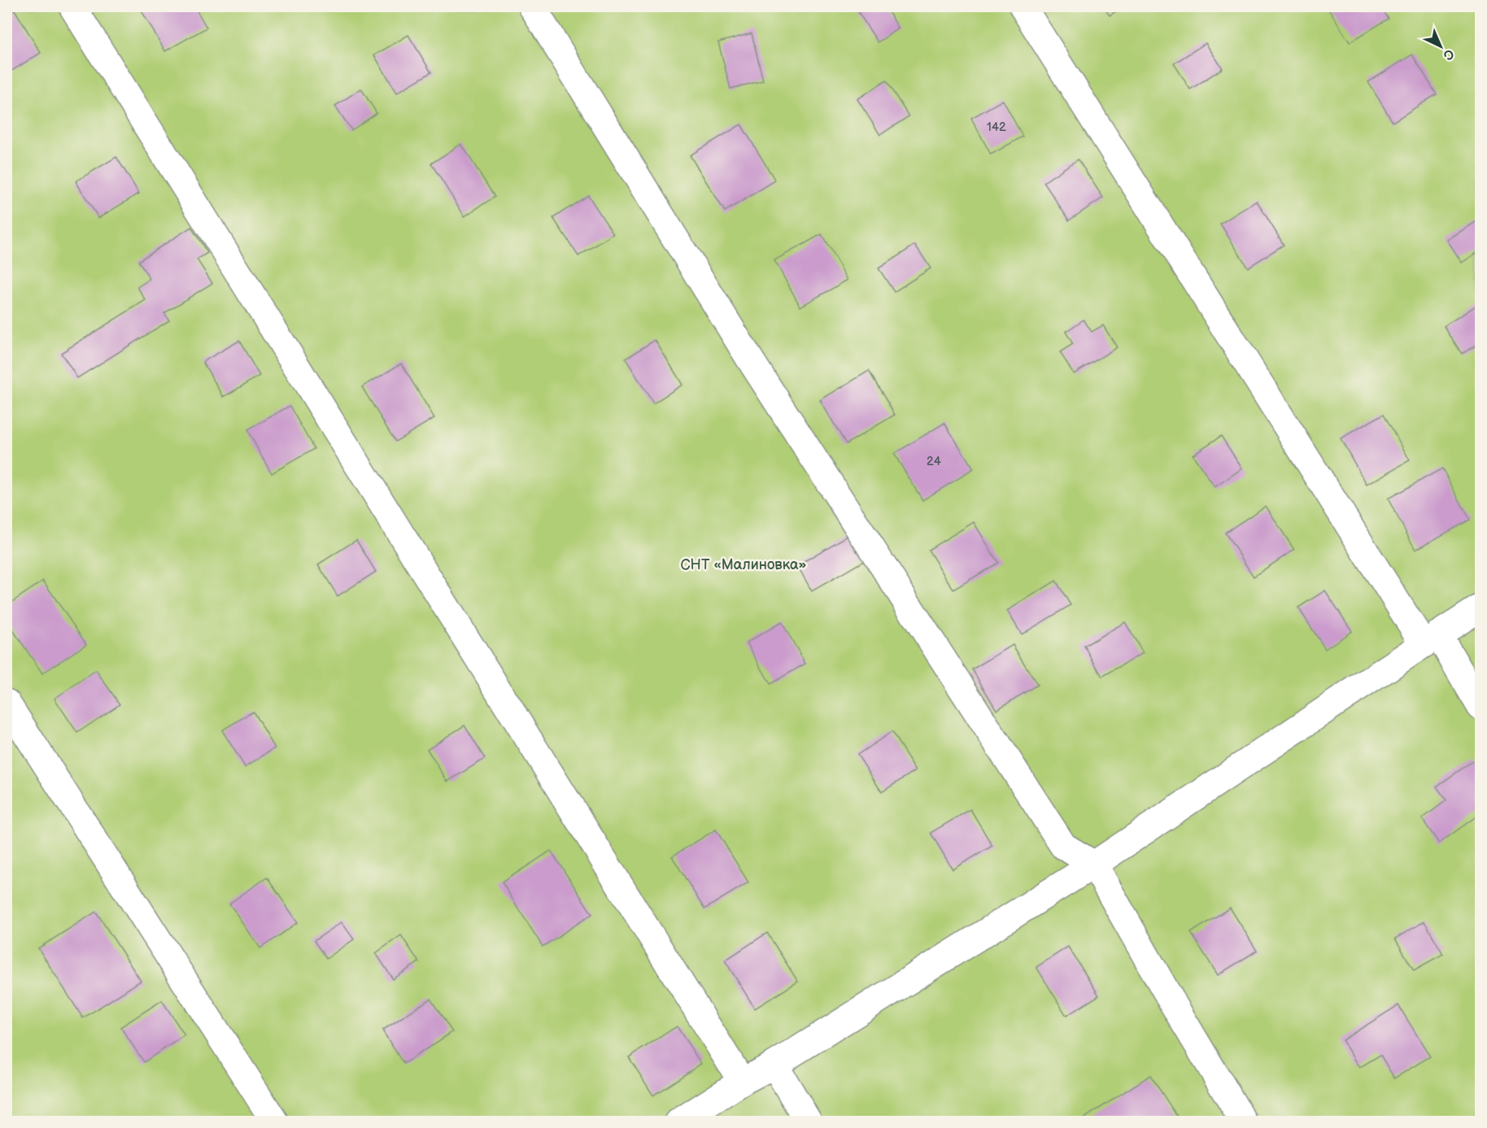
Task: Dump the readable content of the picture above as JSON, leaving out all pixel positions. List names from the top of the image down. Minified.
{"parks":["СНТ «Малиновка»"],"house_numbers":["142","24"],"north":"bottom right"}
